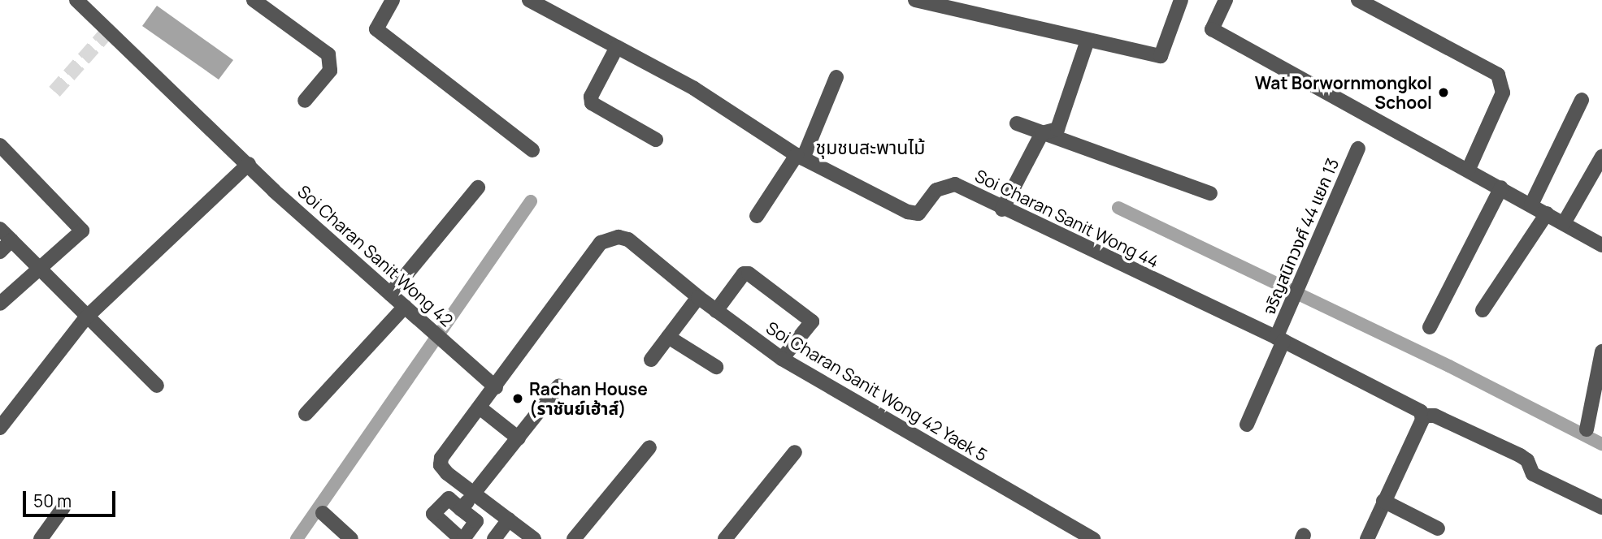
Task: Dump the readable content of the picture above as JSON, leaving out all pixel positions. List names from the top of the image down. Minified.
{"streets":{"street":["Soi Charan Sanit Wong 44","จริญสนิทวงศ์ 44 แยก 13","Soi Charan Sanit Wong 42","Soi Charan Sanit Wong 42 Yaek 5"]},"crossings":[["Soi Charan Sanit Wong 44","จริญสนิทวงศ์ 44 แยก 13"],["Soi Charan Sanit Wong 42","Soi Charan Sanit Wong 42 Yaek 5"]],"districts":["ชุมชนสะพานไม้"],"places":["Wat Borwornmongkol School","Rachan House (ราชันย์เฮ้าส์)"],"scale_bar":"50 m"}
